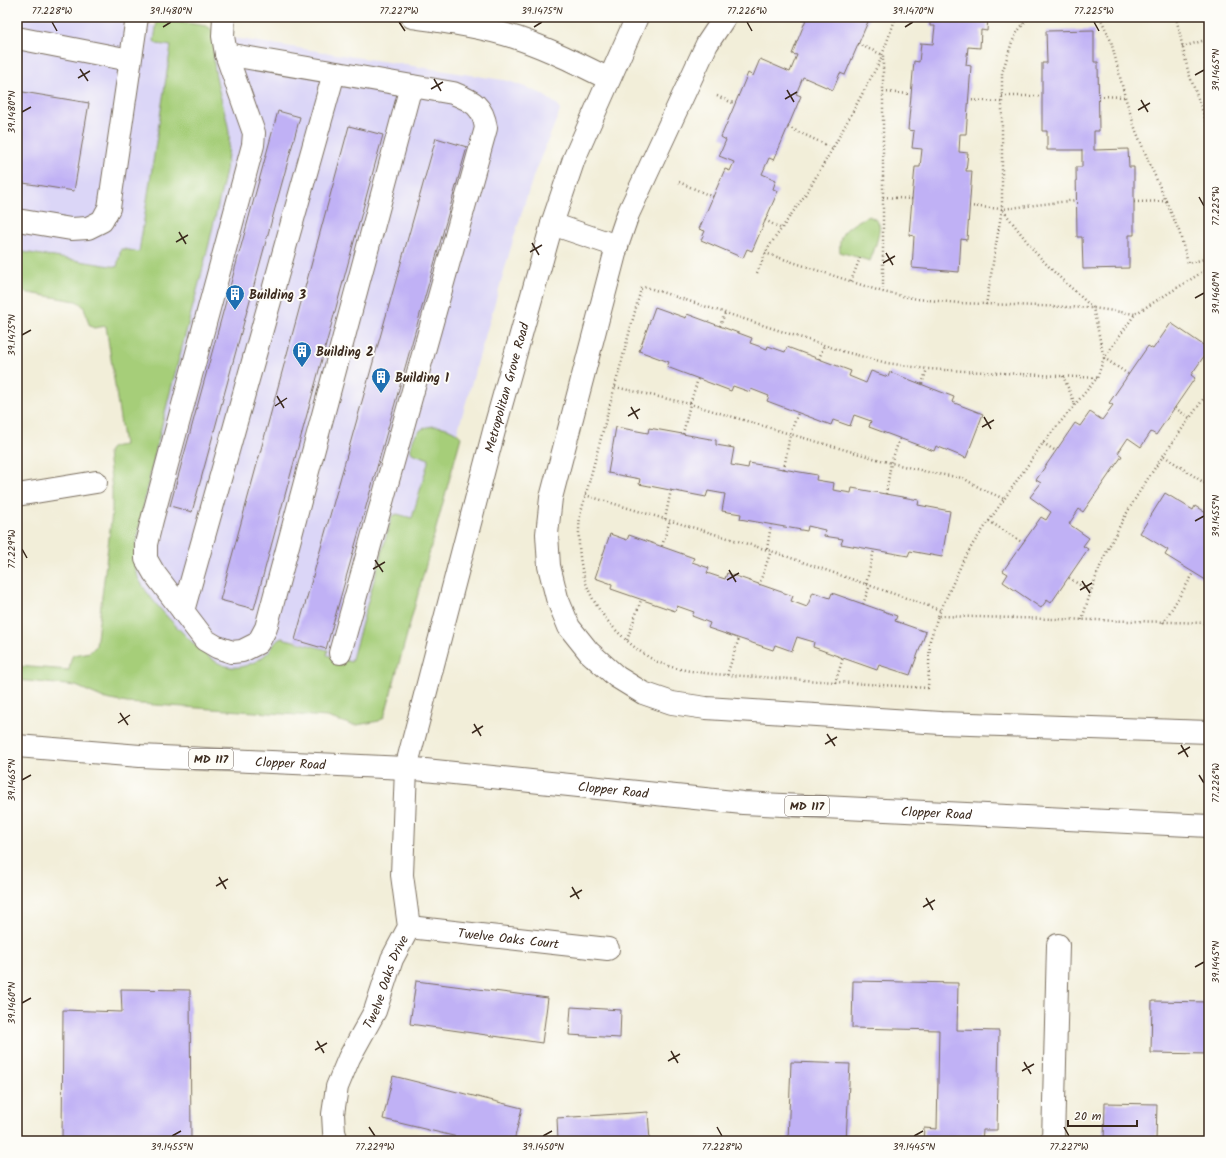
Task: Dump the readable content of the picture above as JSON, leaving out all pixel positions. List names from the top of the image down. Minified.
{"streets":{"street":["Metropolitan Grove Road","MD 117","Clopper Road","Twelve Oaks Court","Twelve Oaks Drive"]},"crossings":[["Metropolitan Grove Road","Clopper Road"],["Metropolitan Grove Road","Twelve Oaks Drive"],["Clopper Road","Twelve Oaks Drive"],["Twelve Oaks Court","Twelve Oaks Drive"]],"places":{"building":["Building 3","Building 2","Building 1"]},"scale_bar":"20 m","coordinates":["77.228°W","39.1480°N","77.227°W","39.1475°N","77.226°W","39.1470°N","77.225°W","39.1465°N","39.1460°N","39.1455°N","77.229°W","39.1445°N","39.1450°N"]}
